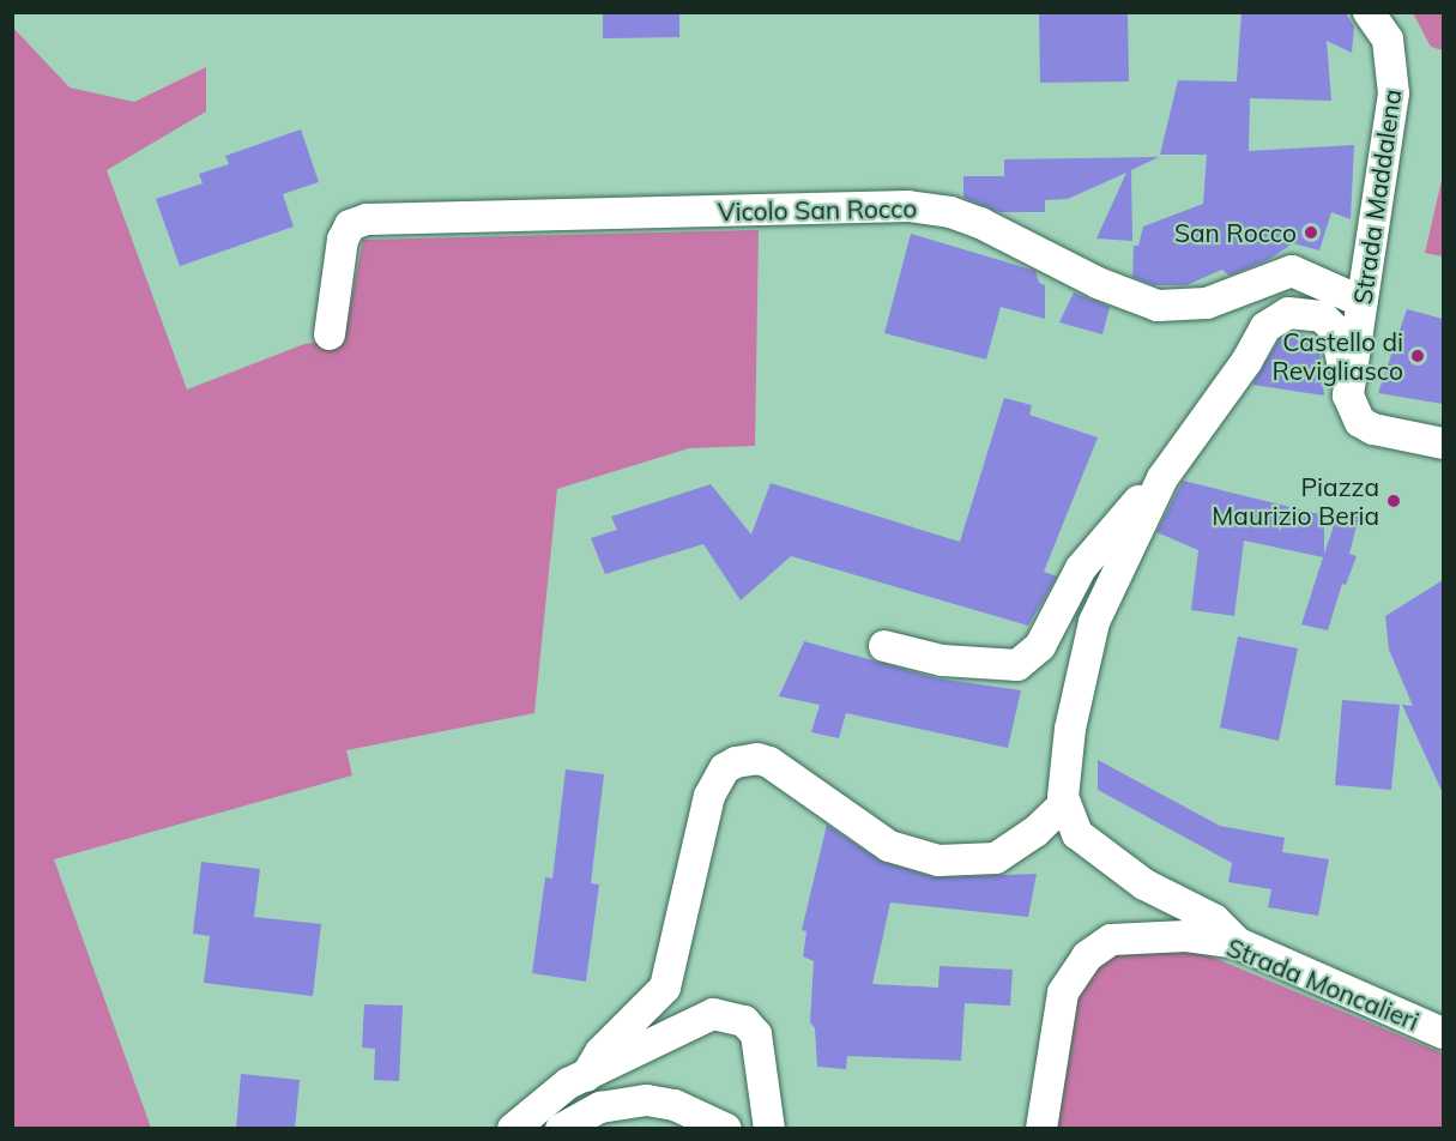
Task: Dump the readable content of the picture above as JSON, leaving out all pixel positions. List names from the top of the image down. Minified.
{"streets":{"street":["Strada Maddalena","Vicolo San Rocco","Strada Moncalieri"]},"crossings":[["Strada Maddalena","Vicolo San Rocco"]],"places":["San Rocco","Castello di Revigliasco","Piazza Maurizio Beria"]}
